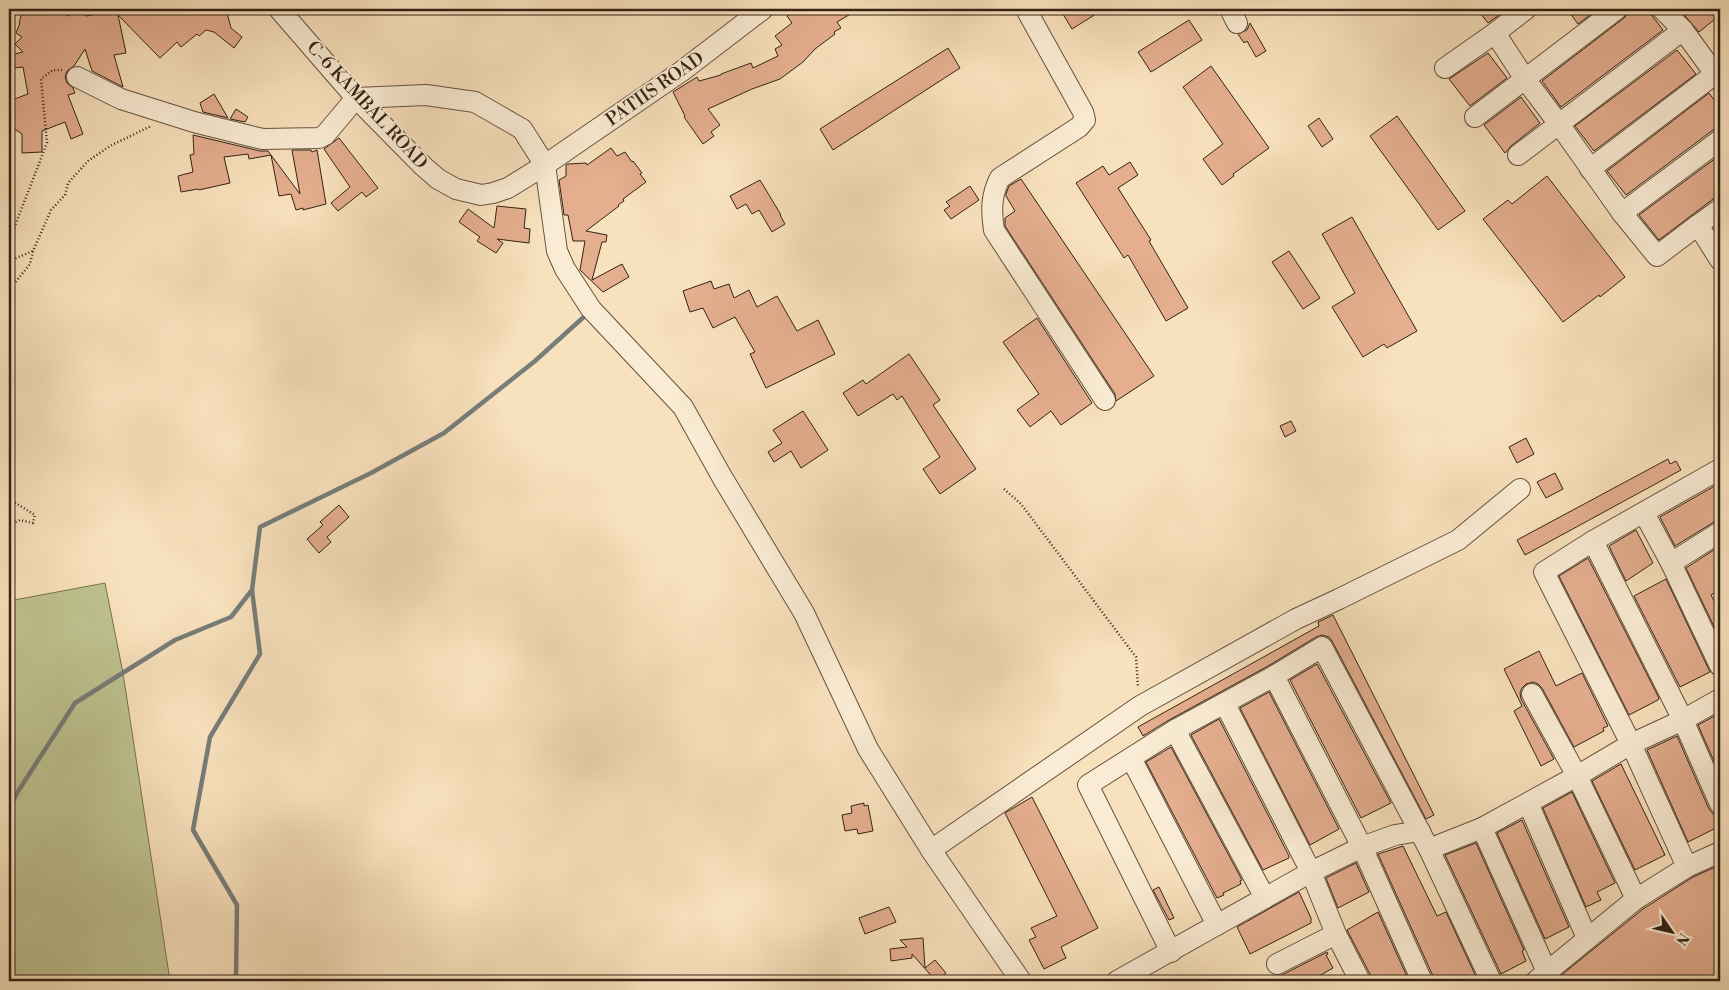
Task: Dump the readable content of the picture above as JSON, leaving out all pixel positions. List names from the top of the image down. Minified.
{"streets":{"street":["PATIIS ROAD","C-6 KAMBAL ROAD"]},"crossings":[["PATIIS ROAD","C-6 KAMBAL ROAD"]],"north":"bottom right"}
